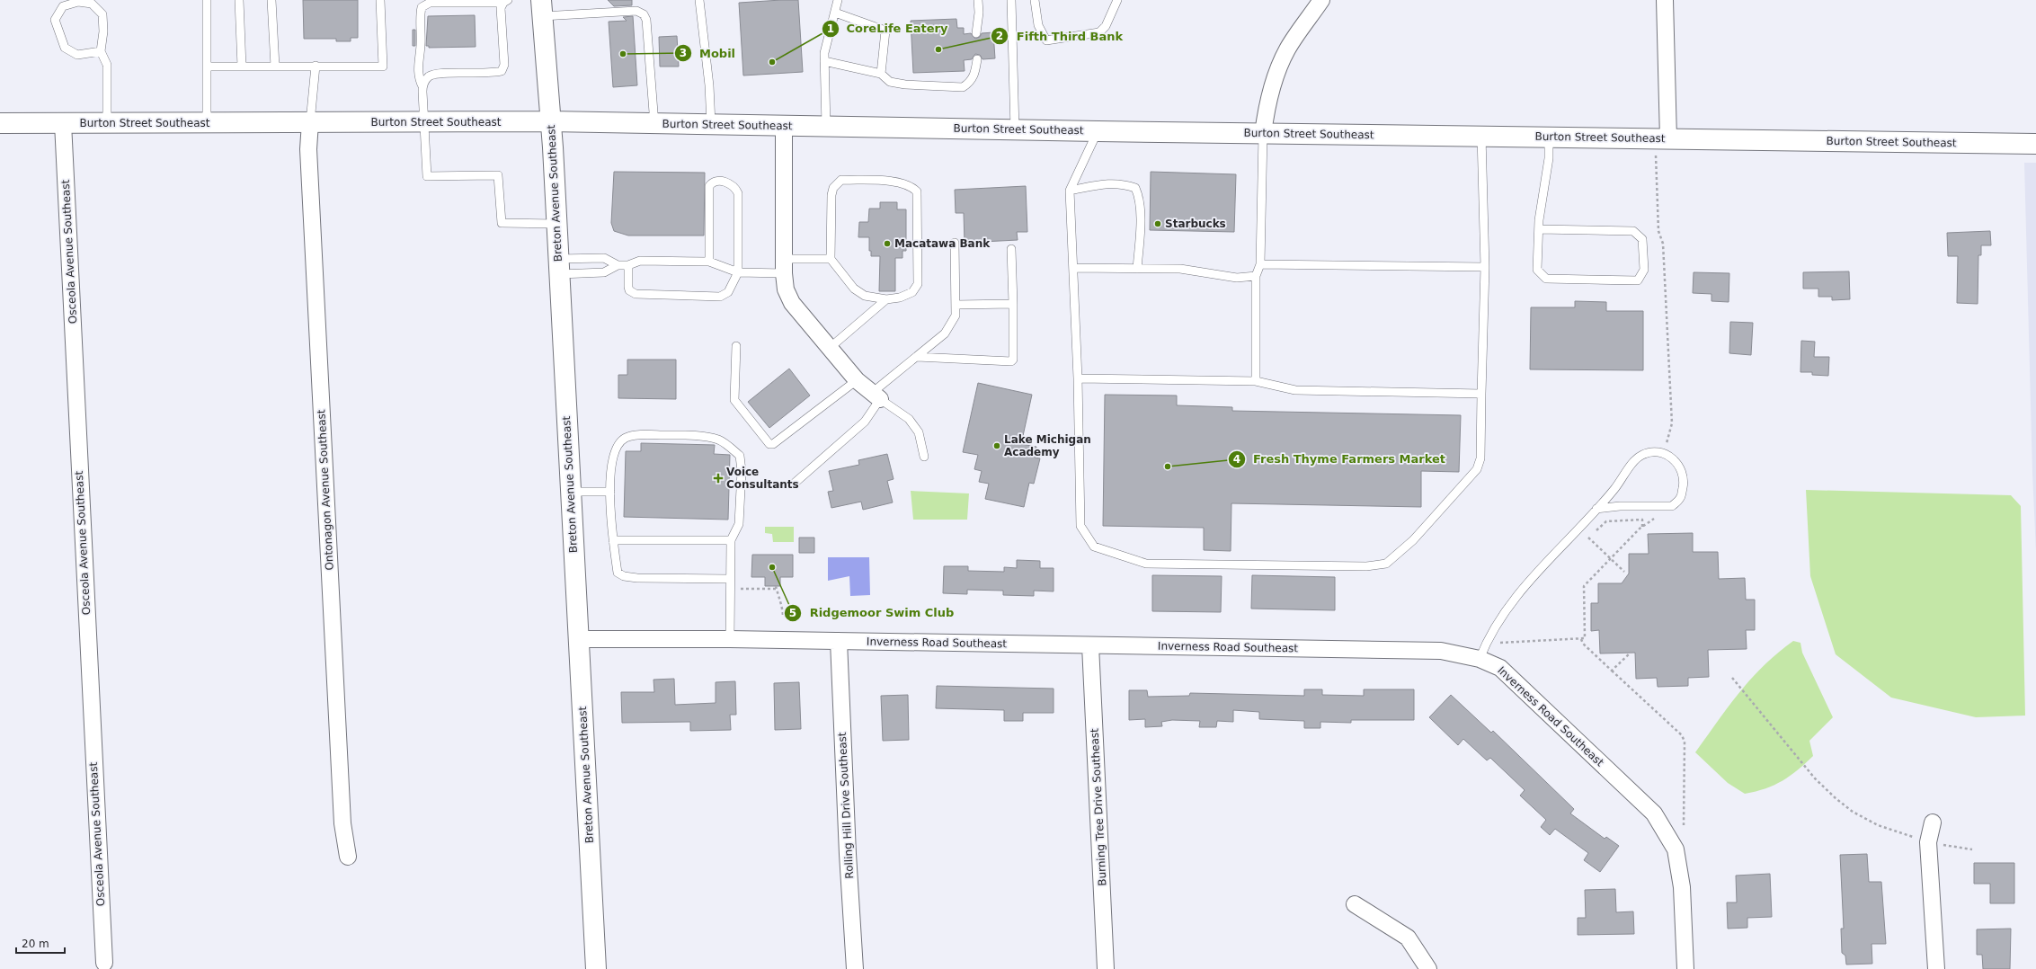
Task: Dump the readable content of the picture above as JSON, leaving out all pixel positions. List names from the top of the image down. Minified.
{"streets":{"main road":["Burton Street Southeast","Breton Avenue Southeast"],"street":["Osceola Avenue Southeast","Ontonagon Avenue Southeast","Inverness Road Southeast","Rolling Hill Drive Southeast","Burning Tree Drive Southeast"]},"crossings":[["Burton Street Southeast","Breton Avenue Southeast"],["Burton Street Southeast","Osceola Avenue Southeast"],["Burton Street Southeast","Ontonagon Avenue Southeast"],["Breton Avenue Southeast","Inverness Road Southeast"],["Inverness Road Southeast","Rolling Hill Drive Southeast"],["Inverness Road Southeast","Burning Tree Drive Southeast"]],"places":{"other":["Fifth Third Bank","Mobil","CoreLife Eatery","Starbucks","Macatawa Bank","Lake Michigan Academy","Fresh Thyme Farmers Market","Ridgemoor Swim Club"],"health":["Voice Consultants"]},"scale_bar":"20 m"}
